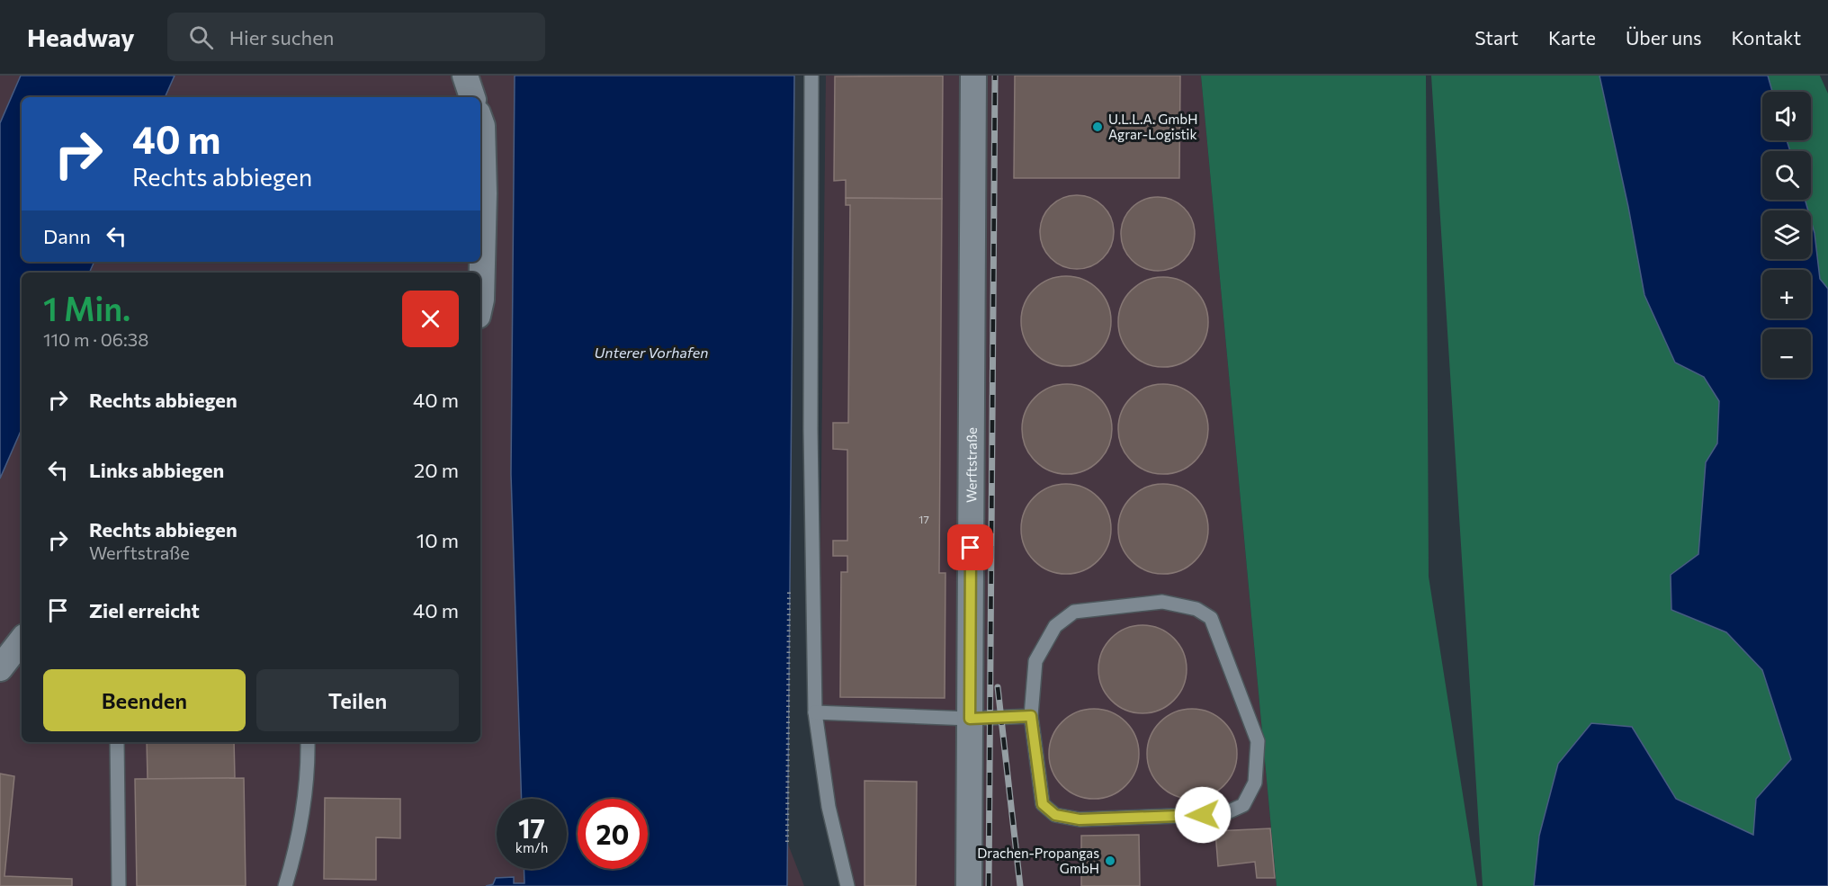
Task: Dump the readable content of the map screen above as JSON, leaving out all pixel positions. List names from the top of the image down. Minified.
{"streets":{"street":["Werftstraße"]},"water":["Unterer Vorhafen"],"places":["U.L.L.A. GmbH Agrar-Logistik","Drachen-Propangas GmbH"],"house_numbers":["17"],"page":{"header":"Headway","search":"Hier suchen","nav":["Start","Karte","Über uns","Kontakt"],"map_buttons":["+","−"],"turn":["40 m","Rechts abbiegen"],"then":"Dann","heading":["1 Min.","110 m · 06:38"],"list":[{"name":"Rechts abbiegen","value":"40 m"},{"name":"Links abbiegen","value":"20 m"},{"name":"Rechts abbiegen","note":"Werftstraße","value":"10 m"},{"name":"Ziel erreicht","value":"40 m"}],"buttons":["Beenden","Teilen"],"speed":"17 km/h","limit":"20"}}
